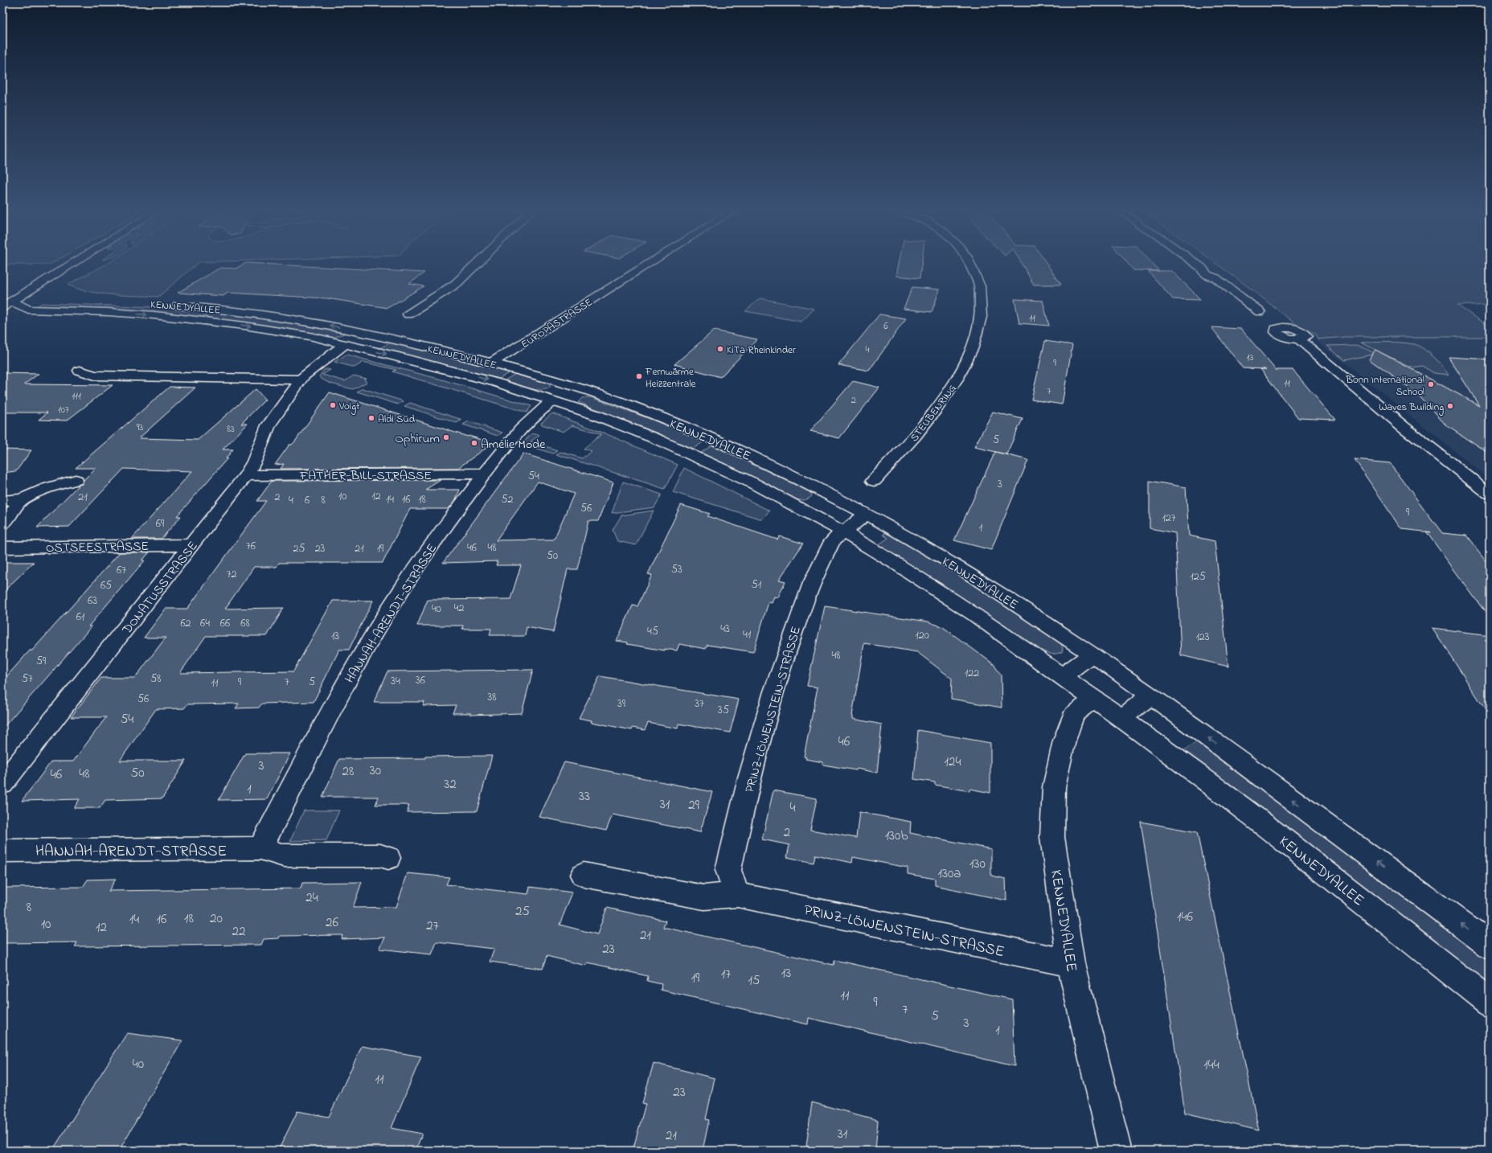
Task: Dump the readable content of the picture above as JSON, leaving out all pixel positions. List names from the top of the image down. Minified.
{"streets":{"street":["KENNEDYALLEE","EUROPASTRASSE","STEUBENRING","FATHER-BILL-STRASSE","OSTSEESTRASSE","DONATUSSTRASSE","HANNAH-ARENDT-STRASSE","PRINZ-LÖWENSTEIN-STRASSE"]},"crossings":[["KENNEDYALLEE","EUROPASTRASSE"],["KENNEDYALLEE","DONATUSSTRASSE"],["KENNEDYALLEE","HANNAH-ARENDT-STRASSE"],["KENNEDYALLEE","PRINZ-LÖWENSTEIN-STRASSE"],["FATHER-BILL-STRASSE","DONATUSSTRASSE"],["FATHER-BILL-STRASSE","HANNAH-ARENDT-STRASSE"],["OSTSEESTRASSE","DONATUSSTRASSE"]],"places":["KiTa Rheinkinder","Fernwärme Heizzentrale","Bonn International School","Voigt","Waves Building","Aldi Süd","Ophirum","Amélie Mode"],"house_numbers":["11","6","4","13","9","11","7","111","2","107","93","83","5","54","3","10","12","21","2","14","16","18","52","4","6","8","56","9","127","69","1","76","46","48","25","23","21","19","50","53","67","72","125","51","65","63","42","40","61","62","64","66","68","43","45","41","120","13","123","48","59","122","57","58","36","34","9","7","5","11","38","56","39","37","35","54","46","124","3","30","28","50","48","46","32","1","33","31","29","4","2","130b","130","130a","24","8","25","146","18","20","14","16","26","10","27","12","22","21","23","13","17","19","15","11","9","7","5","3","1","40","144","11","23","31","21"]}
